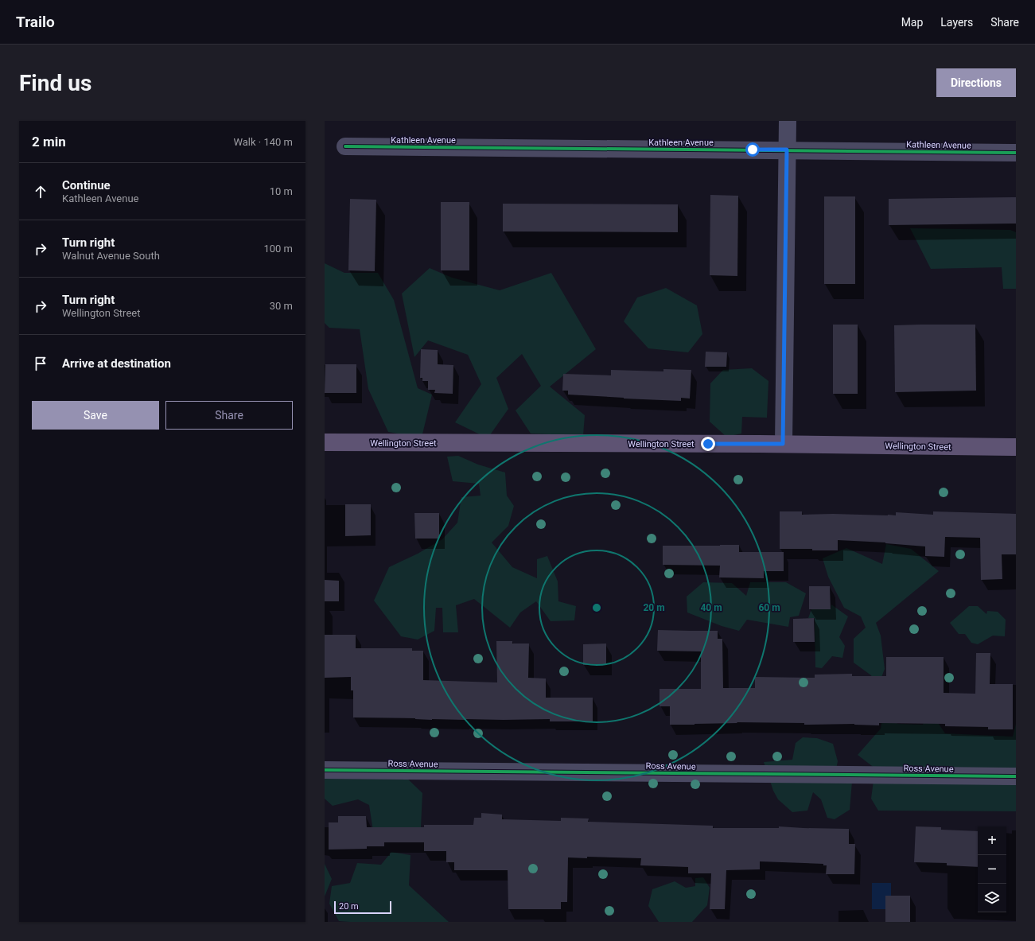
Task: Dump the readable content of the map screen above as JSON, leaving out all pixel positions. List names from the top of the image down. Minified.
{"streets":{"main road":["Wellington Street"],"street":["Kathleen Avenue","Ross Avenue"]},"scale_bar":"20 m","page":{"header":"Trailo","nav":["Map","Layers","Share"],"buttons":["Directions",["Save","Share"]],"title":"Find us","heading":["2 min","Walk · 140 m"],"list":[["Continue","Kathleen Avenue","10 m"],["Turn right","Walnut Avenue South","100 m"],["Turn right","Wellington Street","30 m"],"Arrive at destination"],"map_buttons":["+","−"],"scale":"20 m"},"rings":["20 m","40 m","60 m"]}
